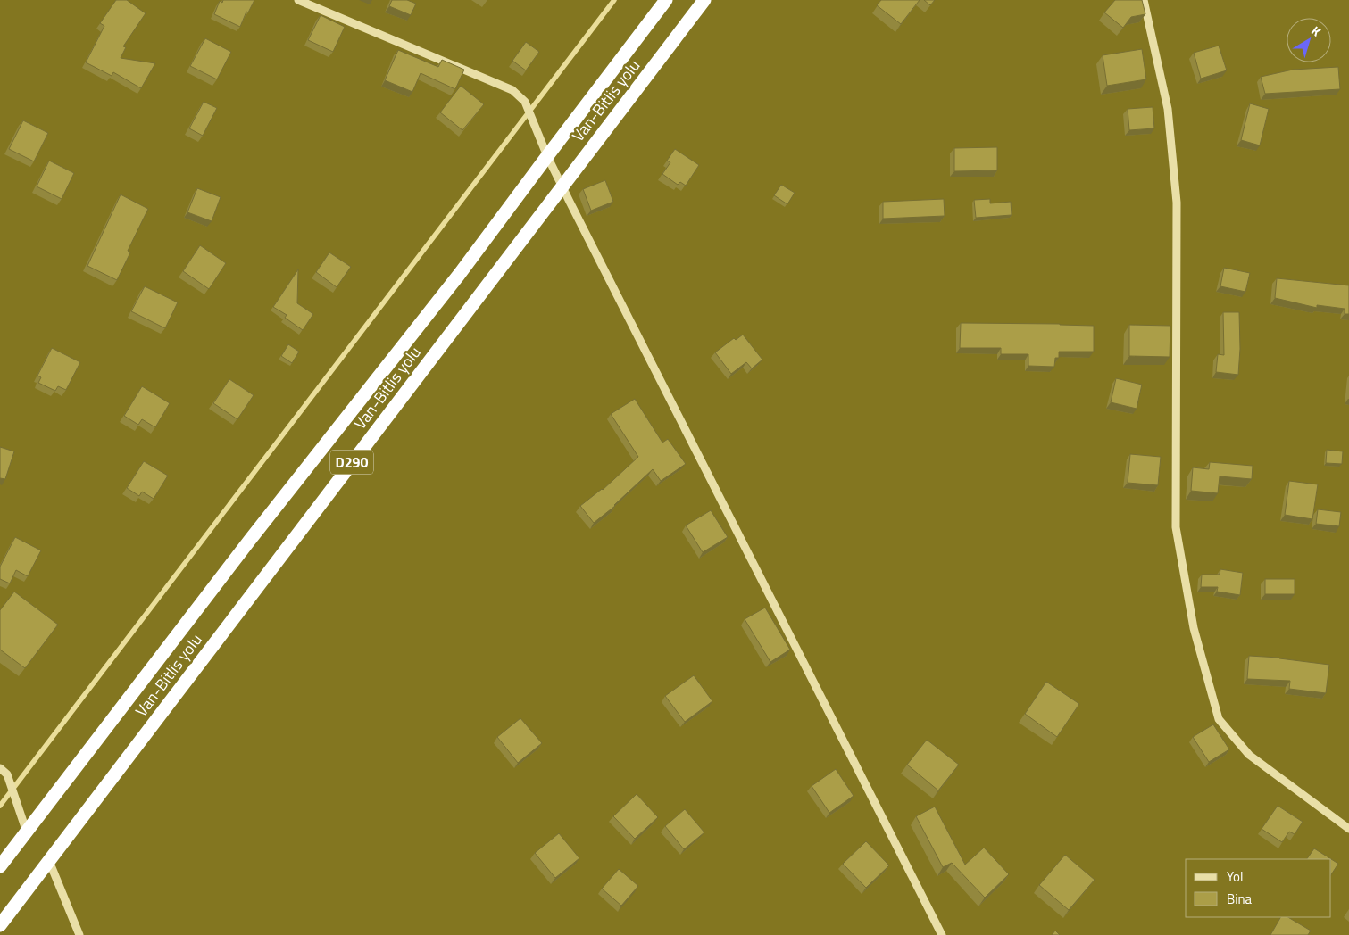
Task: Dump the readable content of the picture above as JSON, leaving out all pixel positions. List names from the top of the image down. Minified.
{"streets":{"highway":["Van-Bitlis yolu","D290"]},"legend":["Yol","Bina"],"north":"top right"}
